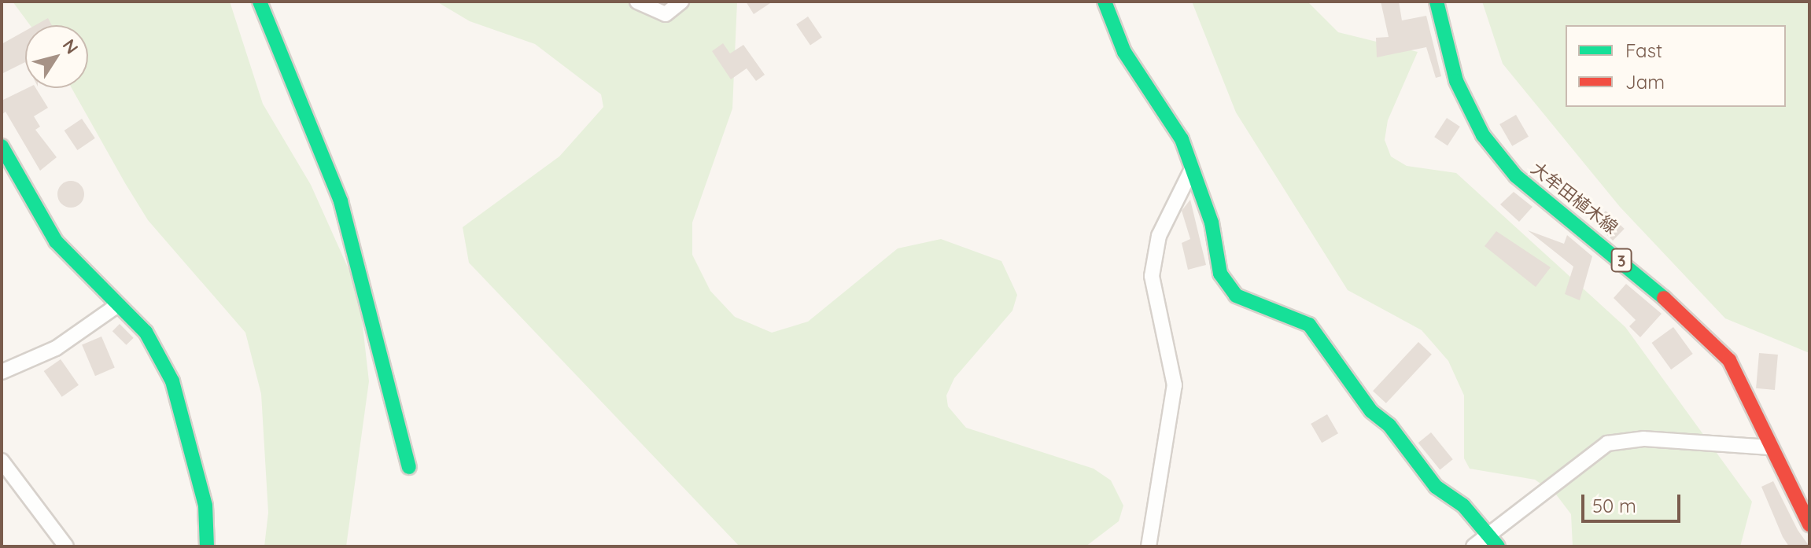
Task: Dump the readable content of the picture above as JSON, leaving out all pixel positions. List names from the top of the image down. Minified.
{"streets":{"street":["大牟田植木線","3"]},"legend":["Fast","Jam"],"scale_bar":"50 m","north":"top right"}
